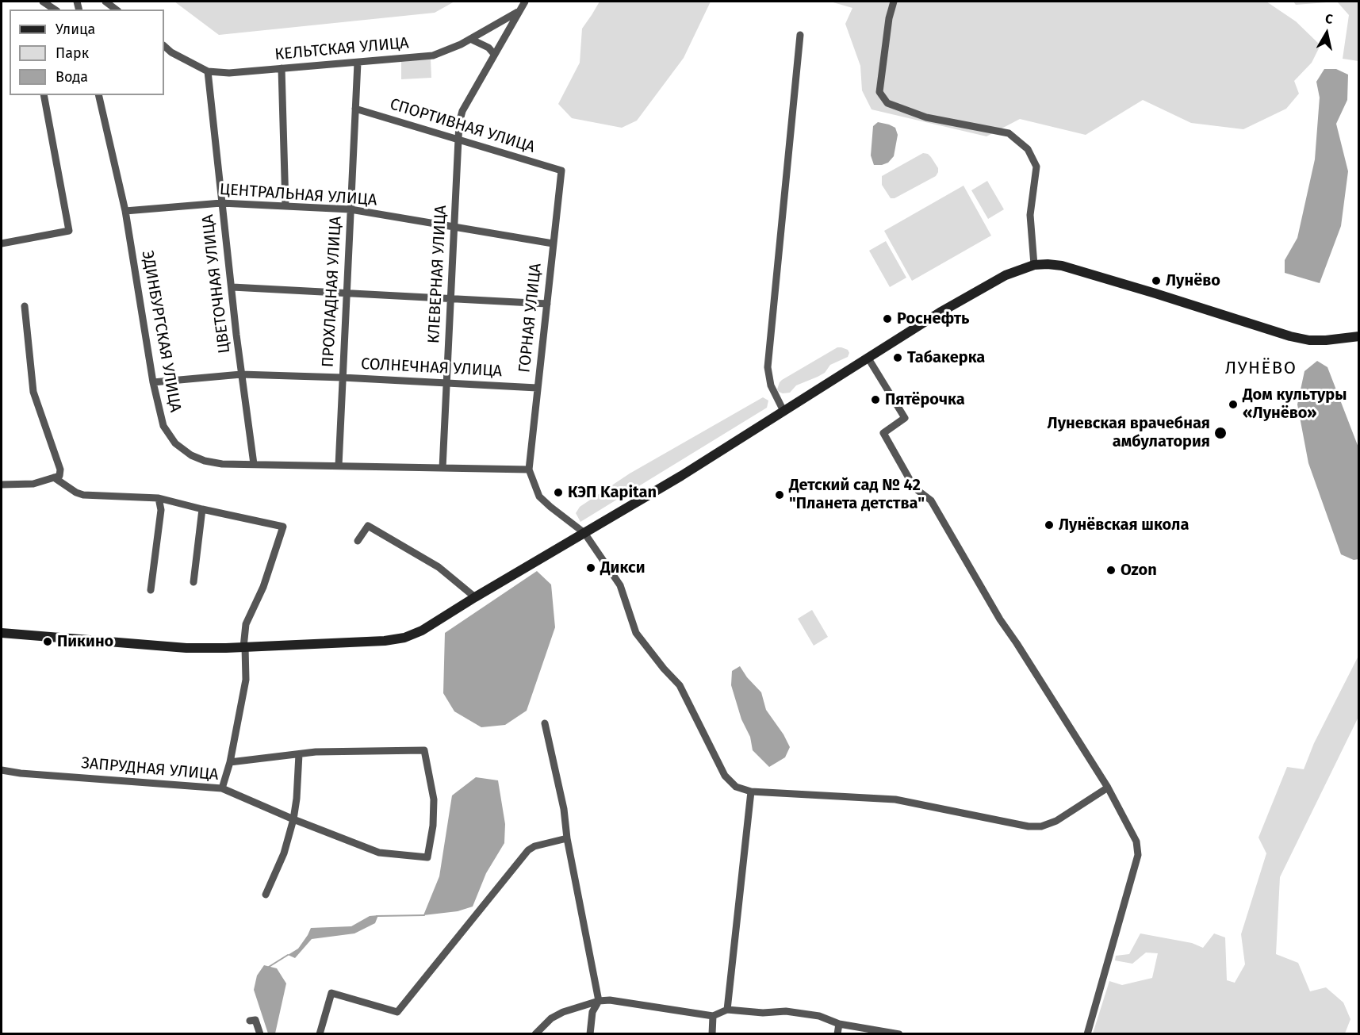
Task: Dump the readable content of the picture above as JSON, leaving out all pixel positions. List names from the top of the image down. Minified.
{"streets":{"street":["КЕЛЬТСКАЯ УЛИЦА","СПОРТИВНАЯ УЛИЦА","ЦЕНТРАЛЬНАЯ УЛИЦА","КЛЕВЕРНАЯ УЛИЦА","ЦВЕТОЧНАЯ УЛИЦА","ПРОХЛАДНАЯ УЛИЦА","ГОРНАЯ УЛИЦА","ЭДИНБУРГСКАЯ УЛИЦА","СОЛНЕЧНАЯ УЛИЦА","ЗАПРУДНАЯ УЛИЦА"]},"crossings":[["КЕЛЬТСКАЯ УЛИЦА","КЛЕВЕРНАЯ УЛИЦА"],["КЕЛЬТСКАЯ УЛИЦА","ЦВЕТОЧНАЯ УЛИЦА"],["КЕЛЬТСКАЯ УЛИЦА","ПРОХЛАДНАЯ УЛИЦА"],["СПОРТИВНАЯ УЛИЦА","КЛЕВЕРНАЯ УЛИЦА"],["СПОРТИВНАЯ УЛИЦА","ПРОХЛАДНАЯ УЛИЦА"],["СПОРТИВНАЯ УЛИЦА","ГОРНАЯ УЛИЦА"],["ЦЕНТРАЛЬНАЯ УЛИЦА","КЛЕВЕРНАЯ УЛИЦА"],["ЦЕНТРАЛЬНАЯ УЛИЦА","ЦВЕТОЧНАЯ УЛИЦА"],["ЦЕНТРАЛЬНАЯ УЛИЦА","ПРОХЛАДНАЯ УЛИЦА"],["ЦЕНТРАЛЬНАЯ УЛИЦА","ГОРНАЯ УЛИЦА"],["ЦЕНТРАЛЬНАЯ УЛИЦА","ЭДИНБУРГСКАЯ УЛИЦА"],["КЛЕВЕРНАЯ УЛИЦА","ЭДИНБУРГСКАЯ УЛИЦА"],["КЛЕВЕРНАЯ УЛИЦА","СОЛНЕЧНАЯ УЛИЦА"],["ЦВЕТОЧНАЯ УЛИЦА","ЭДИНБУРГСКАЯ УЛИЦА"],["ЦВЕТОЧНАЯ УЛИЦА","СОЛНЕЧНАЯ УЛИЦА"],["ПРОХЛАДНАЯ УЛИЦА","ЭДИНБУРГСКАЯ УЛИЦА"],["ПРОХЛАДНАЯ УЛИЦА","СОЛНЕЧНАЯ УЛИЦА"],["ГОРНАЯ УЛИЦА","ЭДИНБУРГСКАЯ УЛИЦА"],["ГОРНАЯ УЛИЦА","СОЛНЕЧНАЯ УЛИЦА"],["ЭДИНБУРГСКАЯ УЛИЦА","СОЛНЕЧНАЯ УЛИЦА"]],"districts":["ЛУНЁВО"],"places":["Лунёво","Роснефть","Табакерка","Пятёрочка","Дом культуры «Лунёво»","Луневская врачебная амбулатория","КЭП Kapitan","Детский сад № 42 \"Планета детства\"","Лунёвская школа","Дикси","Ozon","Пикино"],"legend":["Улица","Парк","Вода"],"north":"top"}
